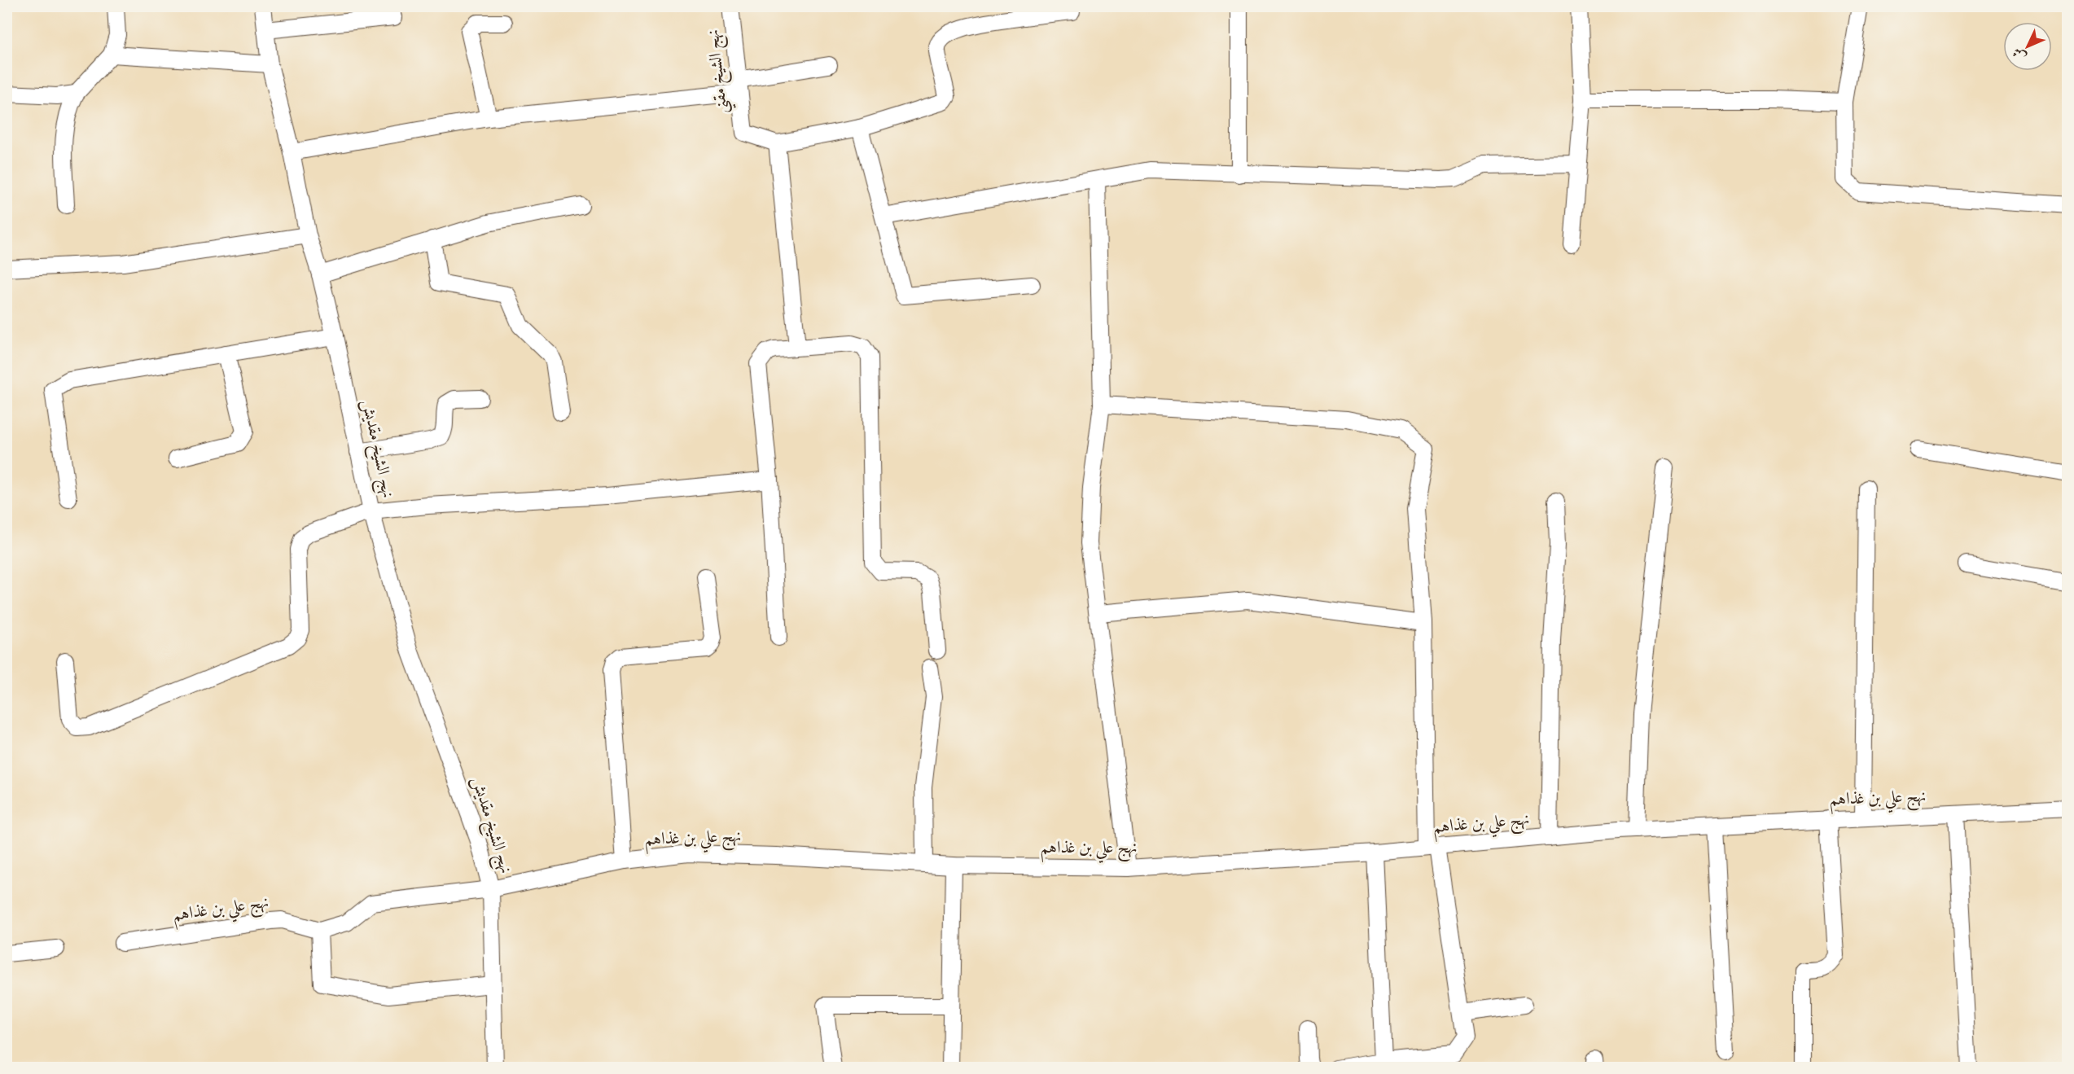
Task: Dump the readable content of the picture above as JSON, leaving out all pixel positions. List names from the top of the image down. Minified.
{"streets":{"street":["نهج الشيخ مقني","نهج الشيخ مقديش","نهج علي بن غذاهم"]},"crossings":[["نهج الشيخ مقديش","نهج علي بن غذاهم"]],"north":"bottom left"}
